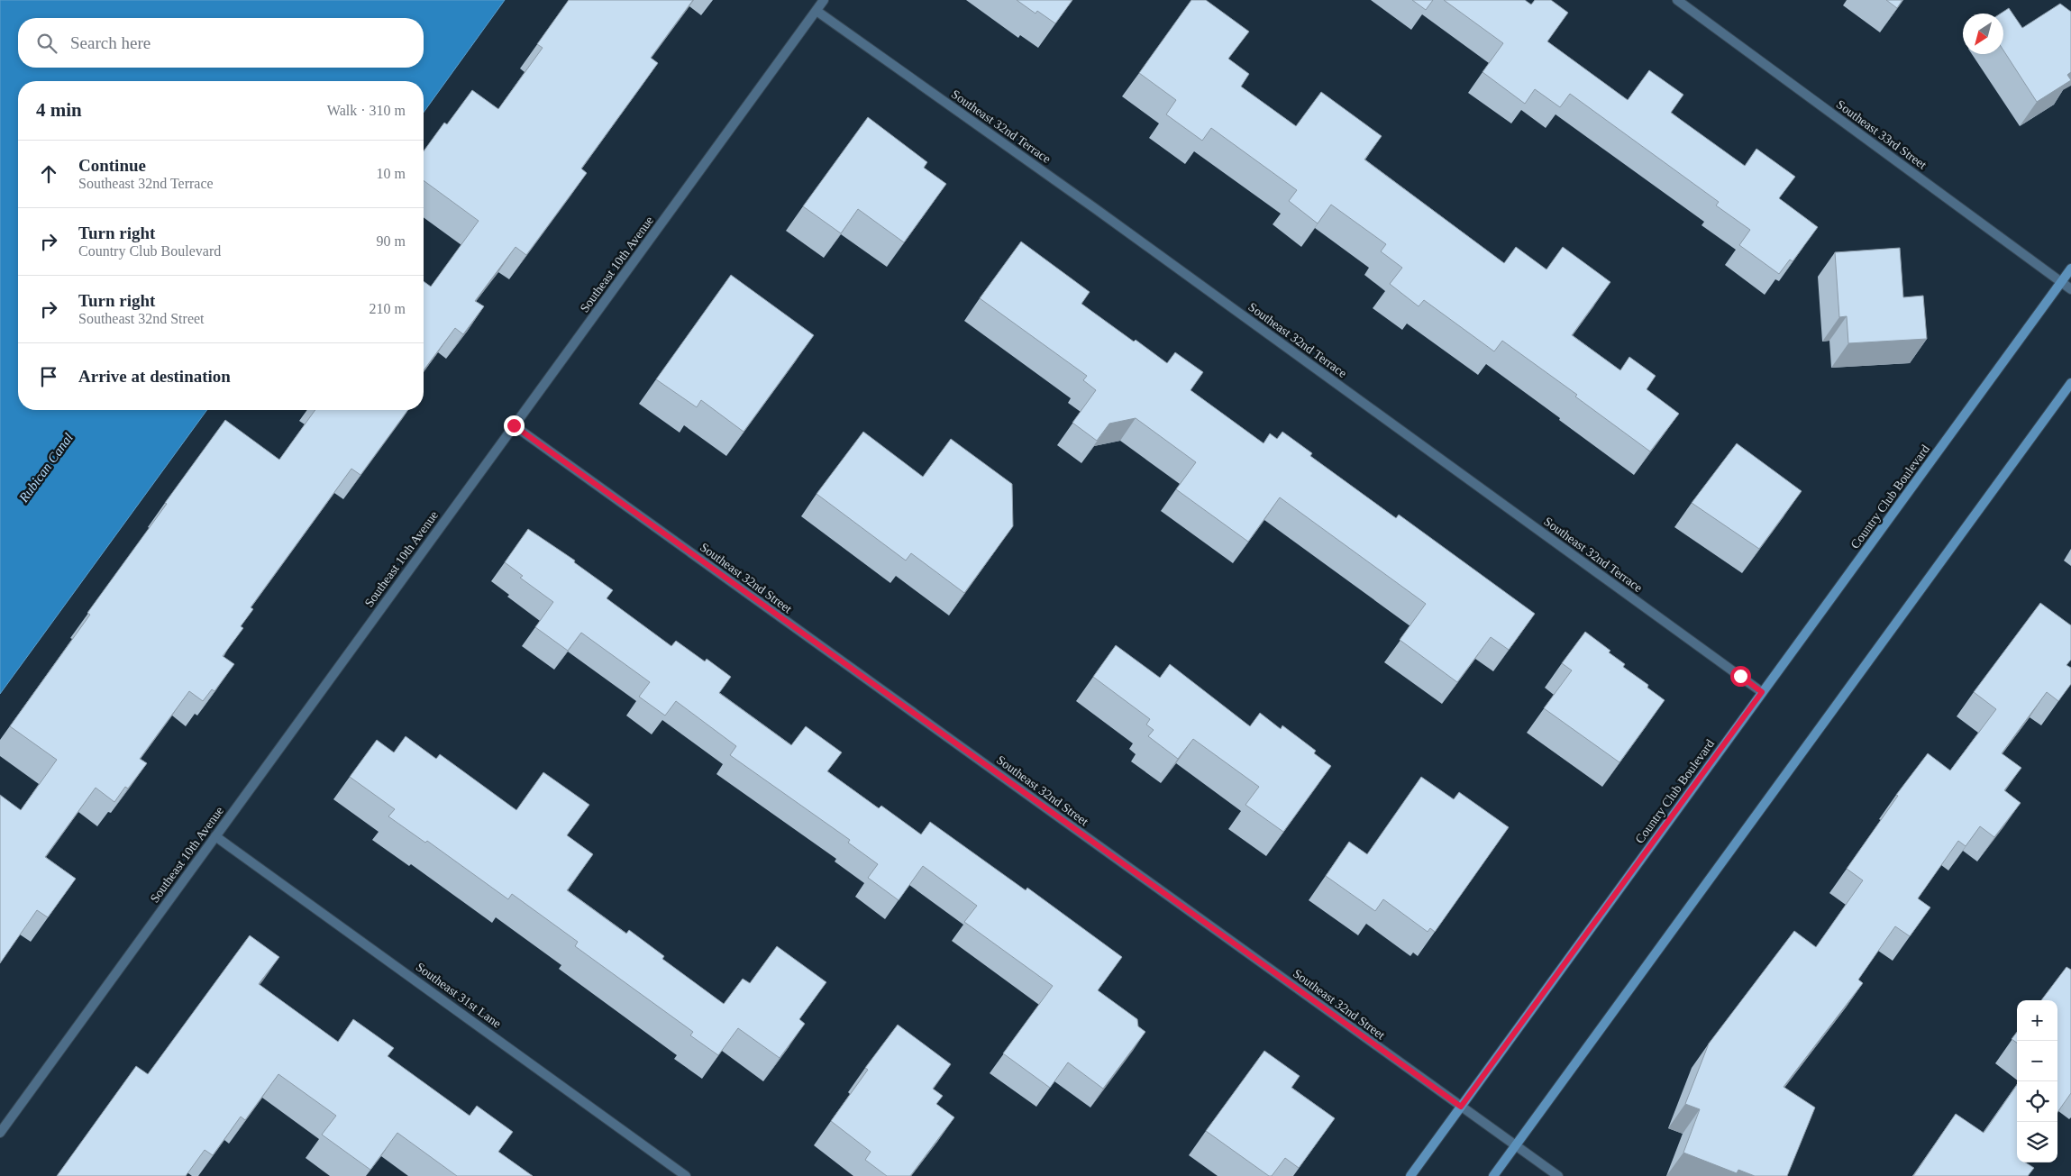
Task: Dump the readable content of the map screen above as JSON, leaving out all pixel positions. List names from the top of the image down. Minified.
{"streets":{"main road":["Country Club Boulevard"],"street":["Southeast 32nd Terrace","Southeast 33rd Street","Southeast 10th Avenue","Southeast 32nd Street","Southeast 31st Lane"]},"crossings":[["Southeast 32nd Terrace","Southeast 10th Avenue"],["Southeast 32nd Terrace","Country Club Boulevard"],["Southeast 33rd Street","Country Club Boulevard"],["Southeast 10th Avenue","Southeast 32nd Street"],["Southeast 10th Avenue","Southeast 31st Lane"],["Country Club Boulevard","Southeast 32nd Street"]],"water":["Rubican Canal"],"north":"bottom left","page":{"search":"Search here","heading":["4 min","Walk · 310 m"],"list":[["Continue","Southeast 32nd Terrace","10 m"],["Turn right","Country Club Boulevard","90 m"],["Turn right","Southeast 32nd Street","210 m"],"Arrive at destination"],"map_buttons":["+","−"]}}
